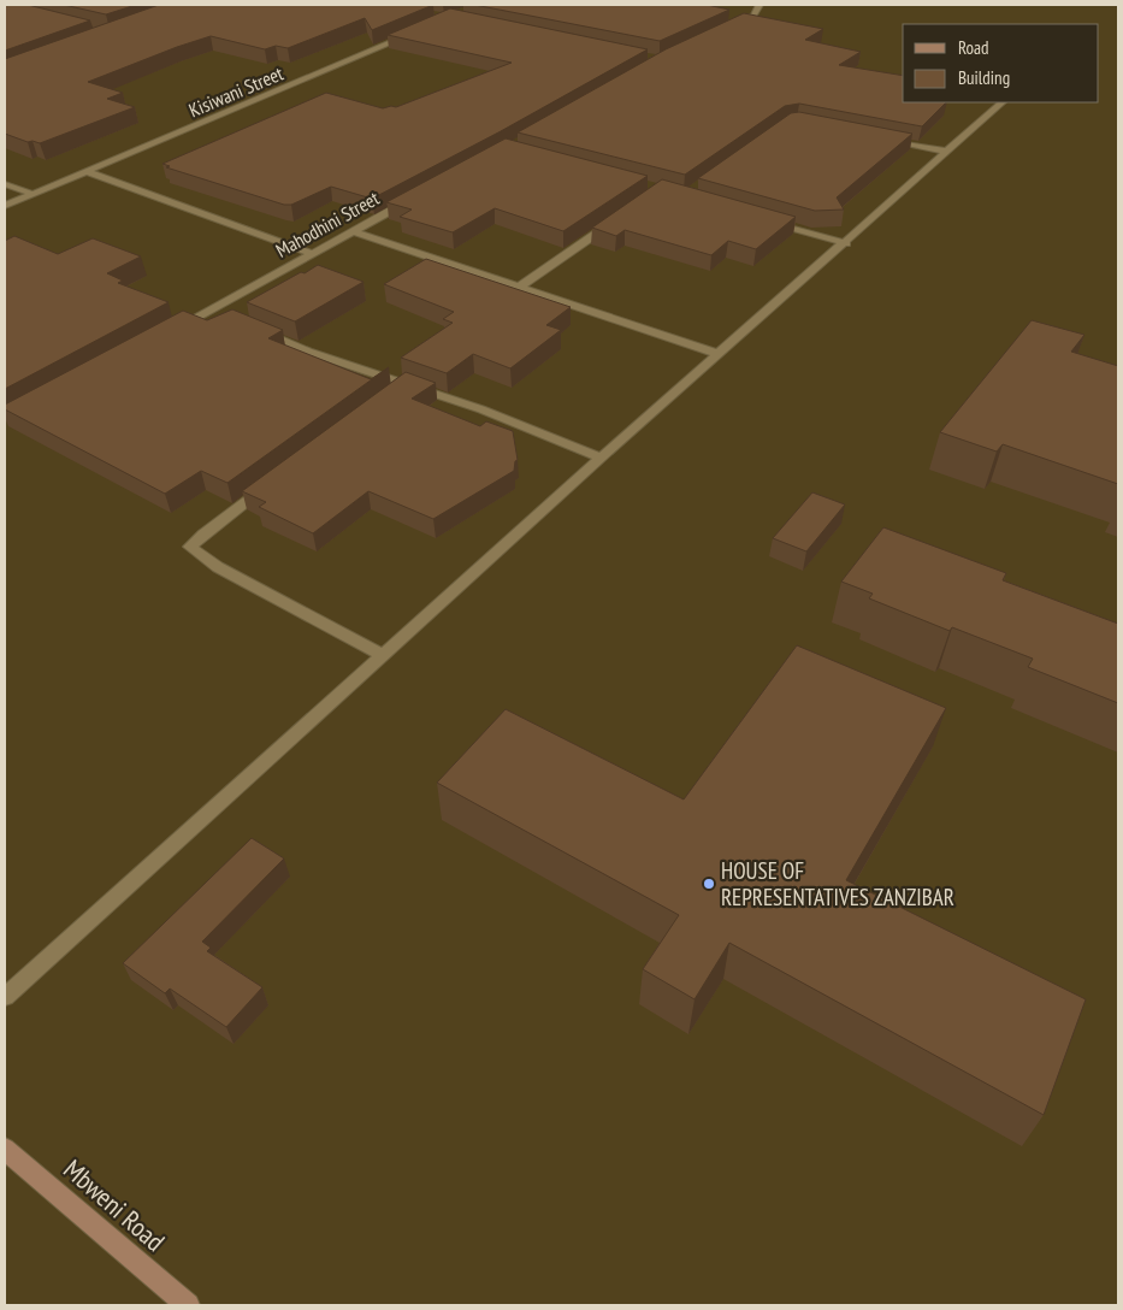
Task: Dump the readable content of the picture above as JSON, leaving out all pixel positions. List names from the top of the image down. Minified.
{"streets":{"street":["Kisiwani Street","Mahodhini Street","Mbweni Road"]},"places":["HOUSE OF REPRESENTATIVES ZANZIBAR"],"legend":["Road","Building"]}
